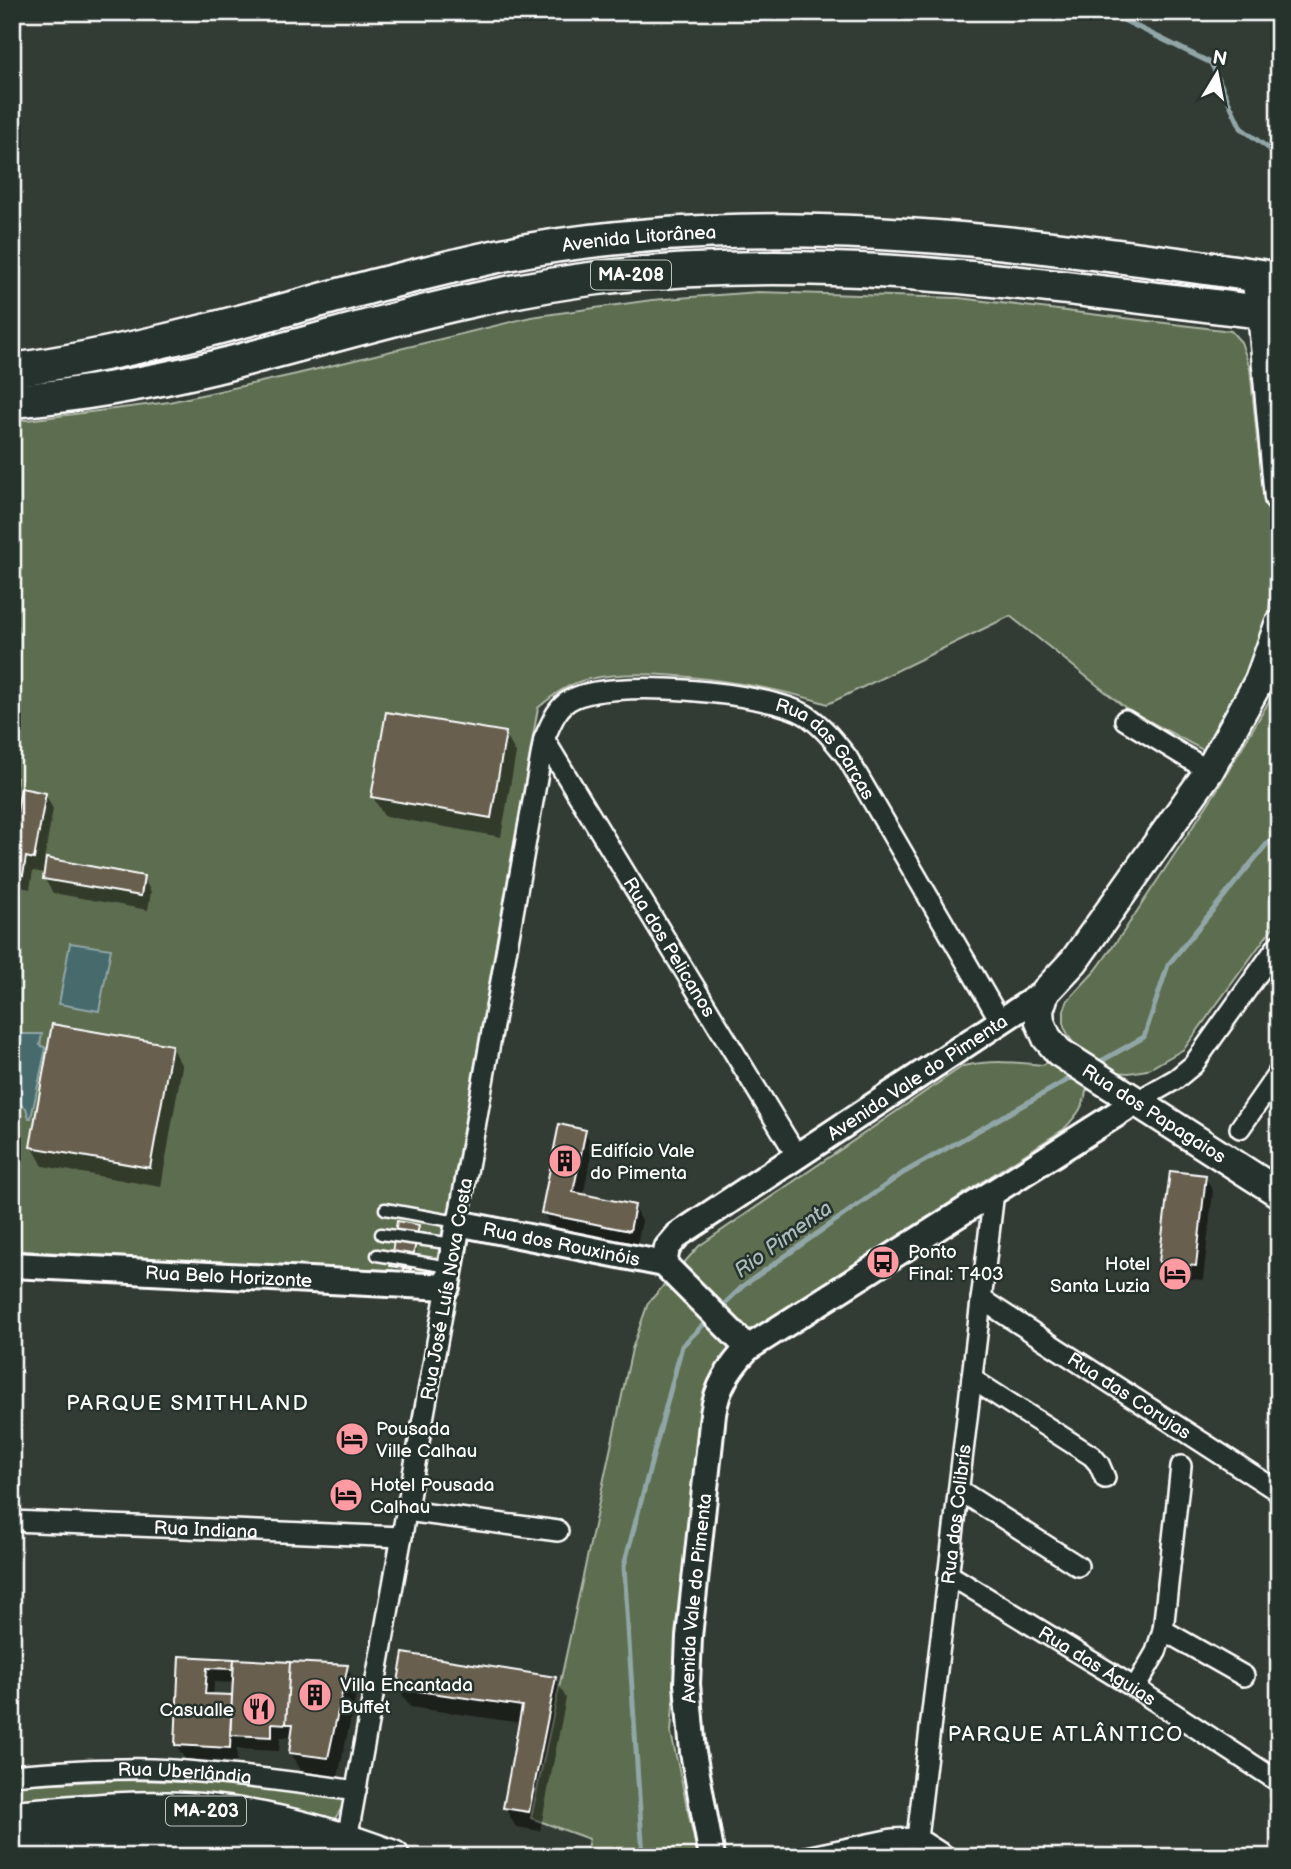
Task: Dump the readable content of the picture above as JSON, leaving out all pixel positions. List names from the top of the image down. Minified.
{"streets":{"main road":["Avenida Litorânea","MA-208","Rua dos Papagaios","MA-203"],"street":["Rua das Garças","Rua dos Pelicanos","Avenida Vale do Pimenta","Rua dos Rouxinóis","Rua Belo Horizonte","Rua José Luís Nova Costa","Rua das Corujas","Rua dos Colibrís","Rua Indiana","Rua das Águias","Rua Uberlândia"]},"crossings":[["Rua das Garças","Rua dos Pelicanos"],["Rua das Garças","Avenida Vale do Pimenta"],["Rua das Garças","Rua José Luís Nova Costa"],["Rua dos Pelicanos","Avenida Vale do Pimenta"],["Rua dos Pelicanos","Rua José Luís Nova Costa"],["Avenida Vale do Pimenta","Rua dos Papagaios"],["Avenida Vale do Pimenta","Rua dos Rouxinóis"],["Avenida Vale do Pimenta","Rua dos Colibrís"],["Rua dos Rouxinóis","Rua Belo Horizonte"],["Rua dos Rouxinóis","Rua José Luís Nova Costa"],["Rua Belo Horizonte","Rua José Luís Nova Costa"],["Rua José Luís Nova Costa","Rua Indiana"],["Rua José Luís Nova Costa","Rua Uberlândia"],["Rua José Luís Nova Costa","MA-203"],["Rua das Corujas","Rua dos Colibrís"],["Rua dos Colibrís","Rua das Águias"]],"districts":["PARQUE SMITHLAND","PARQUE ATLÂNTICO"],"water":["Rio Pimenta"],"places":{"building":["Edifício Vale do Pimenta","Villa Encantada Buffet"],"bus stop":["Ponto Final: T403"],"hotel":["Hotel Santa Luzia","Pousada Ville Calhau","Hotel Pousada Calhau"],"restaurant":["Casualle"]},"north":"top"}
